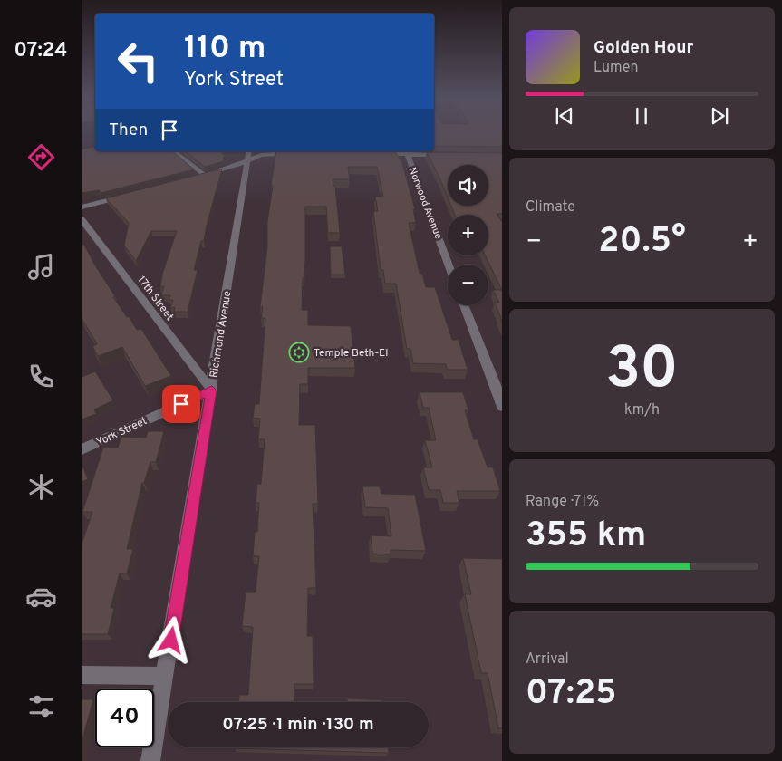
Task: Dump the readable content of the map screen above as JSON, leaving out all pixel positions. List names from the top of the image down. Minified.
{"streets":{"street":["Norwood Avenue","17th Street","Richmond Avenue","York Street"]},"crossings":[["17th Street","Richmond Avenue"],["17th Street","York Street"],["Richmond Avenue","York Street"]],"places":{"synagogue":["Temple Beth-El"]},"page":{"tabs":"07:24","turn":["110 m","York Street"],"song":["Golden Hour","Lumen"],"then":"Then","tile":["Climate",["30","km/h"],["Range · 71%","355 km"],["Arrival","07:25"]],"map_buttons":["+","−"],"heat":["−","20.5°","+"],"limit":"40","trip":"07:25 · 1 min · 130 m"}}
